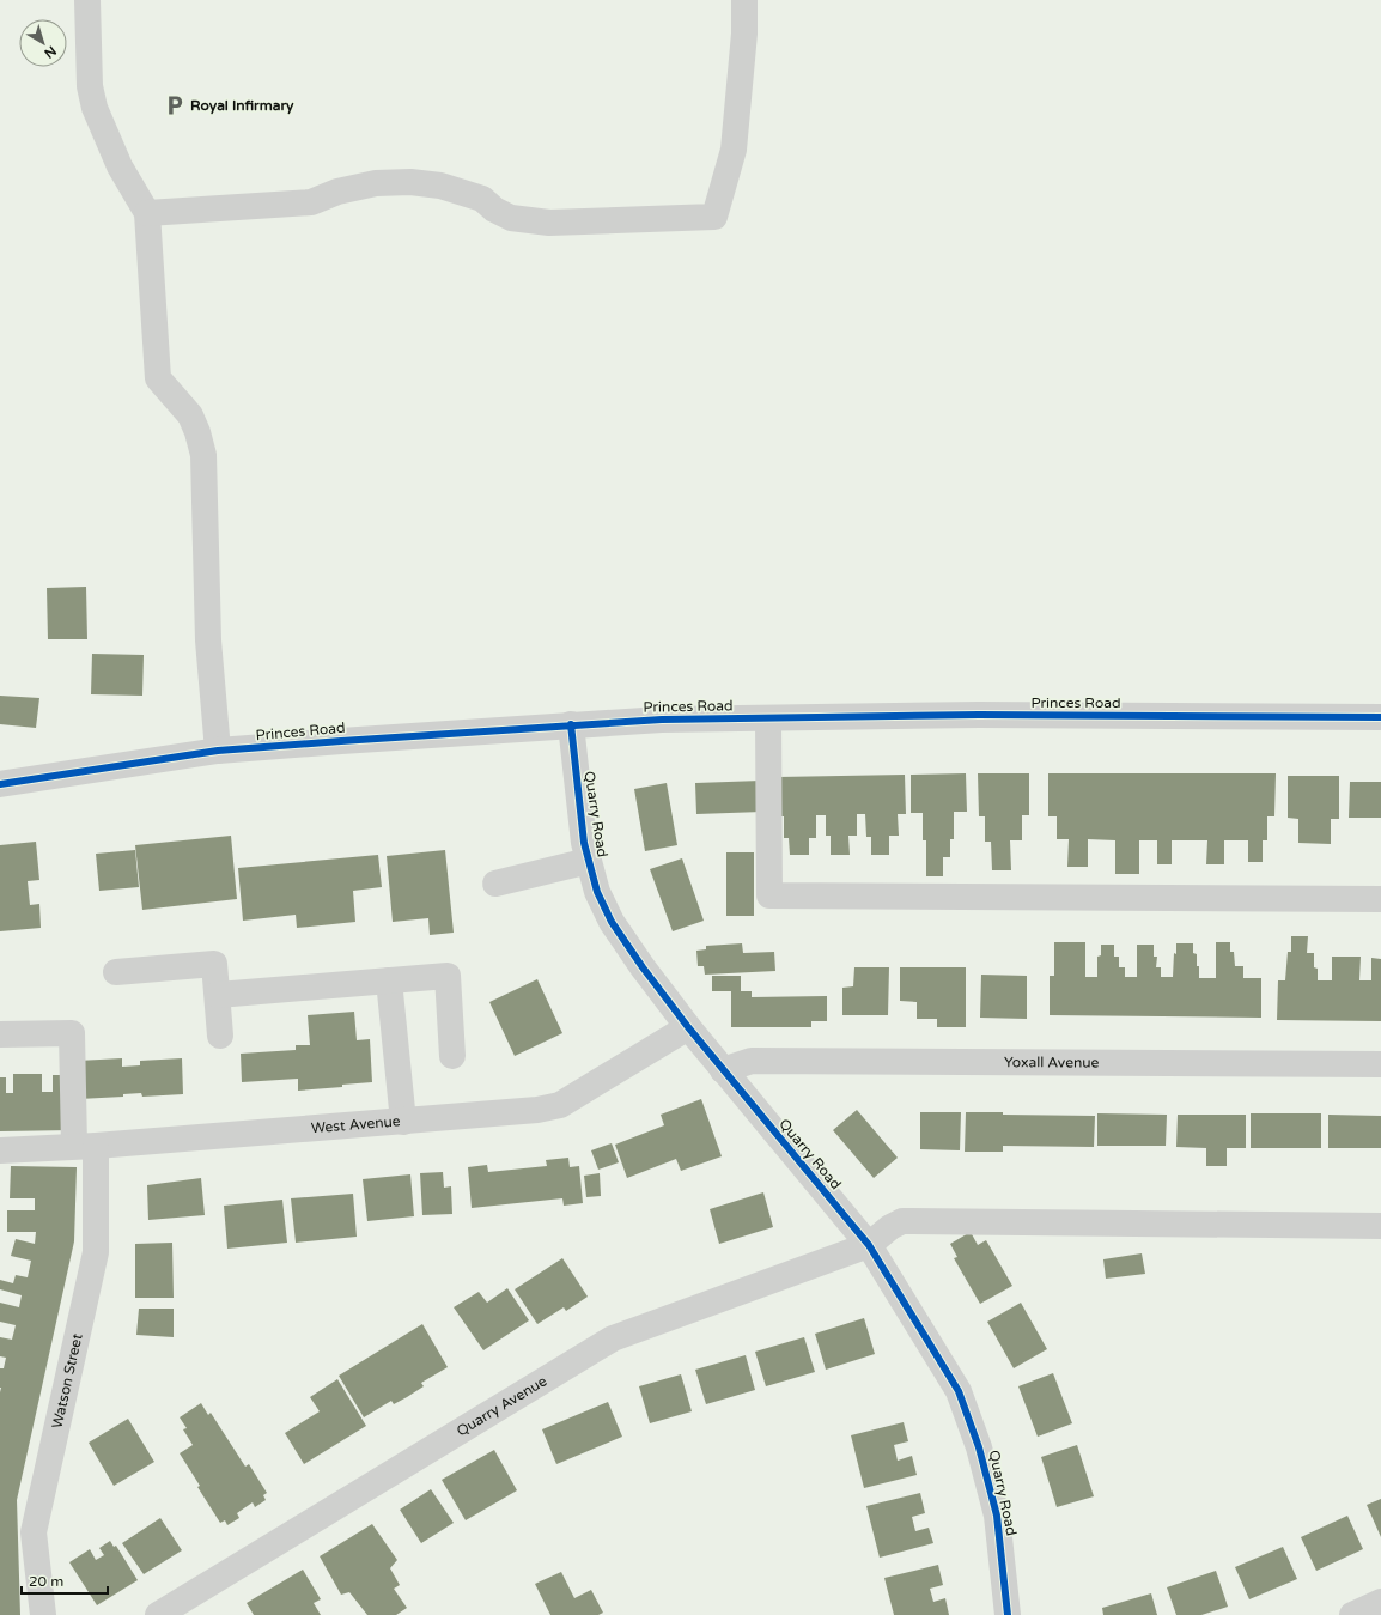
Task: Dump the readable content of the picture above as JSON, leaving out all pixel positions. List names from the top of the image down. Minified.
{"streets":{"street":["Princes Road","Quarry Road","Yoxall Avenue","West Avenue","Watson Street","Quarry Avenue"]},"crossings":[["Princes Road","Quarry Road"],["Quarry Road","Yoxall Avenue"],["Quarry Road","West Avenue"],["Quarry Road","Quarry Avenue"],["West Avenue","Watson Street"]],"places":{"parking":["Royal Infirmary"]},"scale_bar":"20 m","north":"bottom right"}
